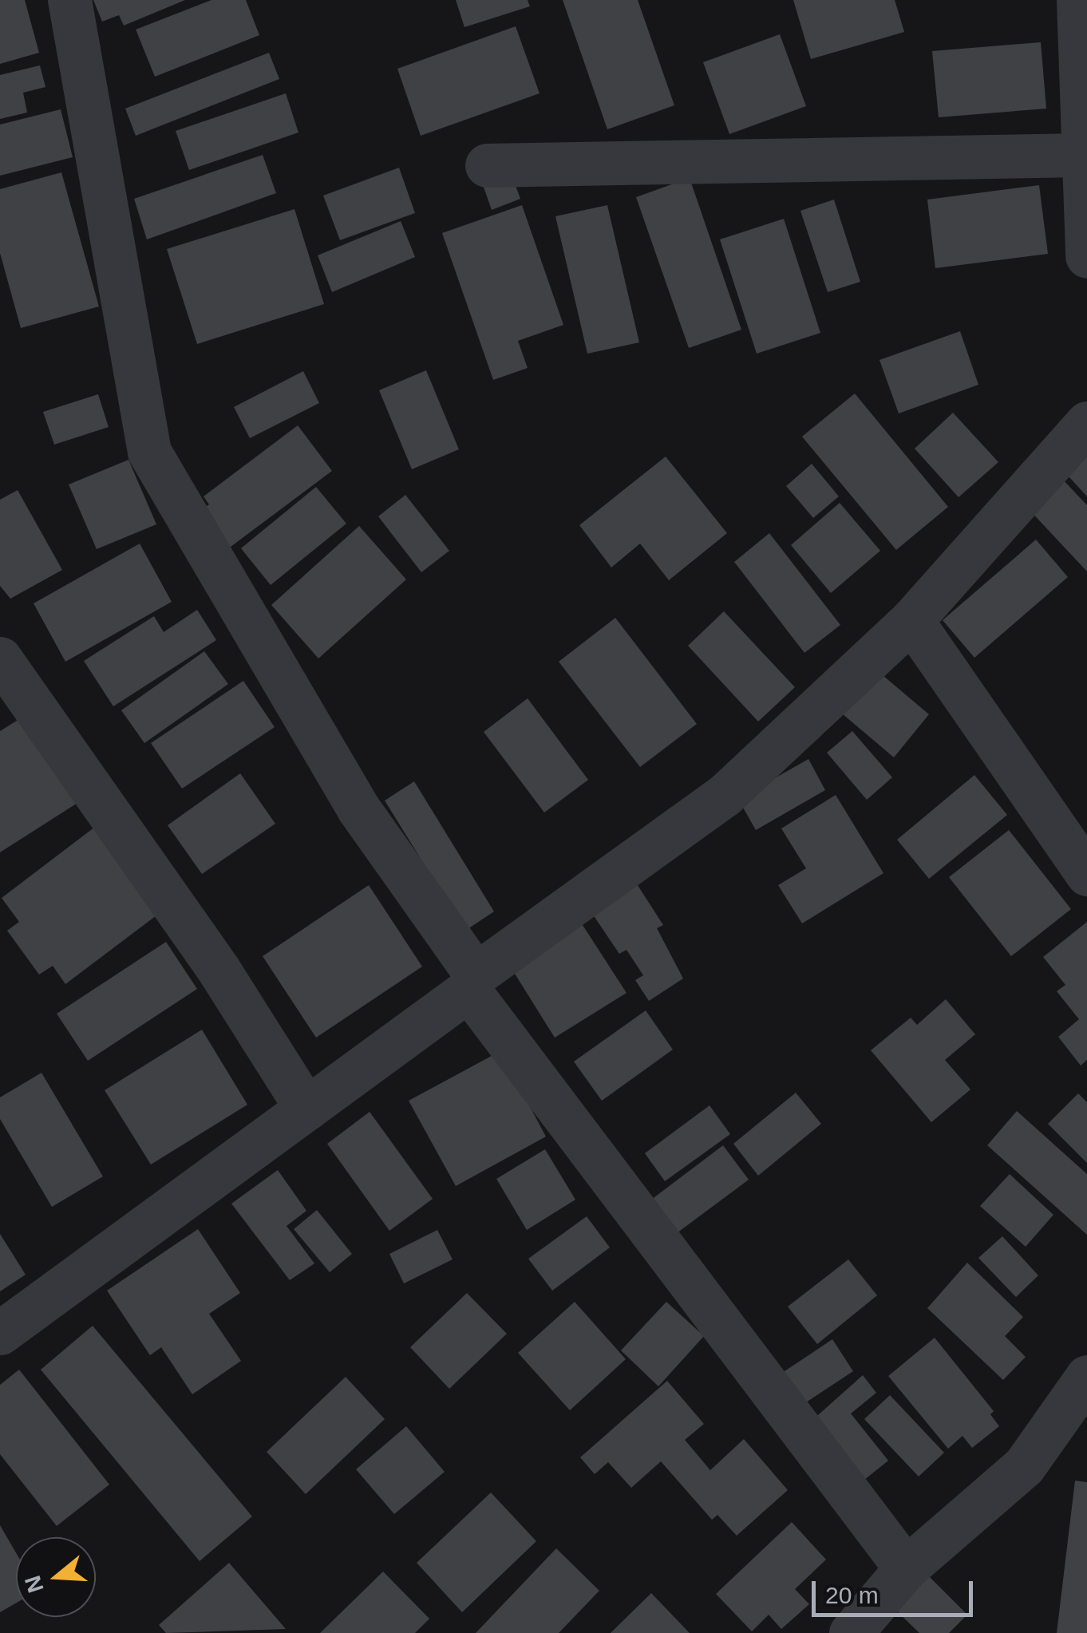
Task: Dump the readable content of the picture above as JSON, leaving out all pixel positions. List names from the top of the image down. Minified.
{"scale_bar":"20 m","north":"left"}
